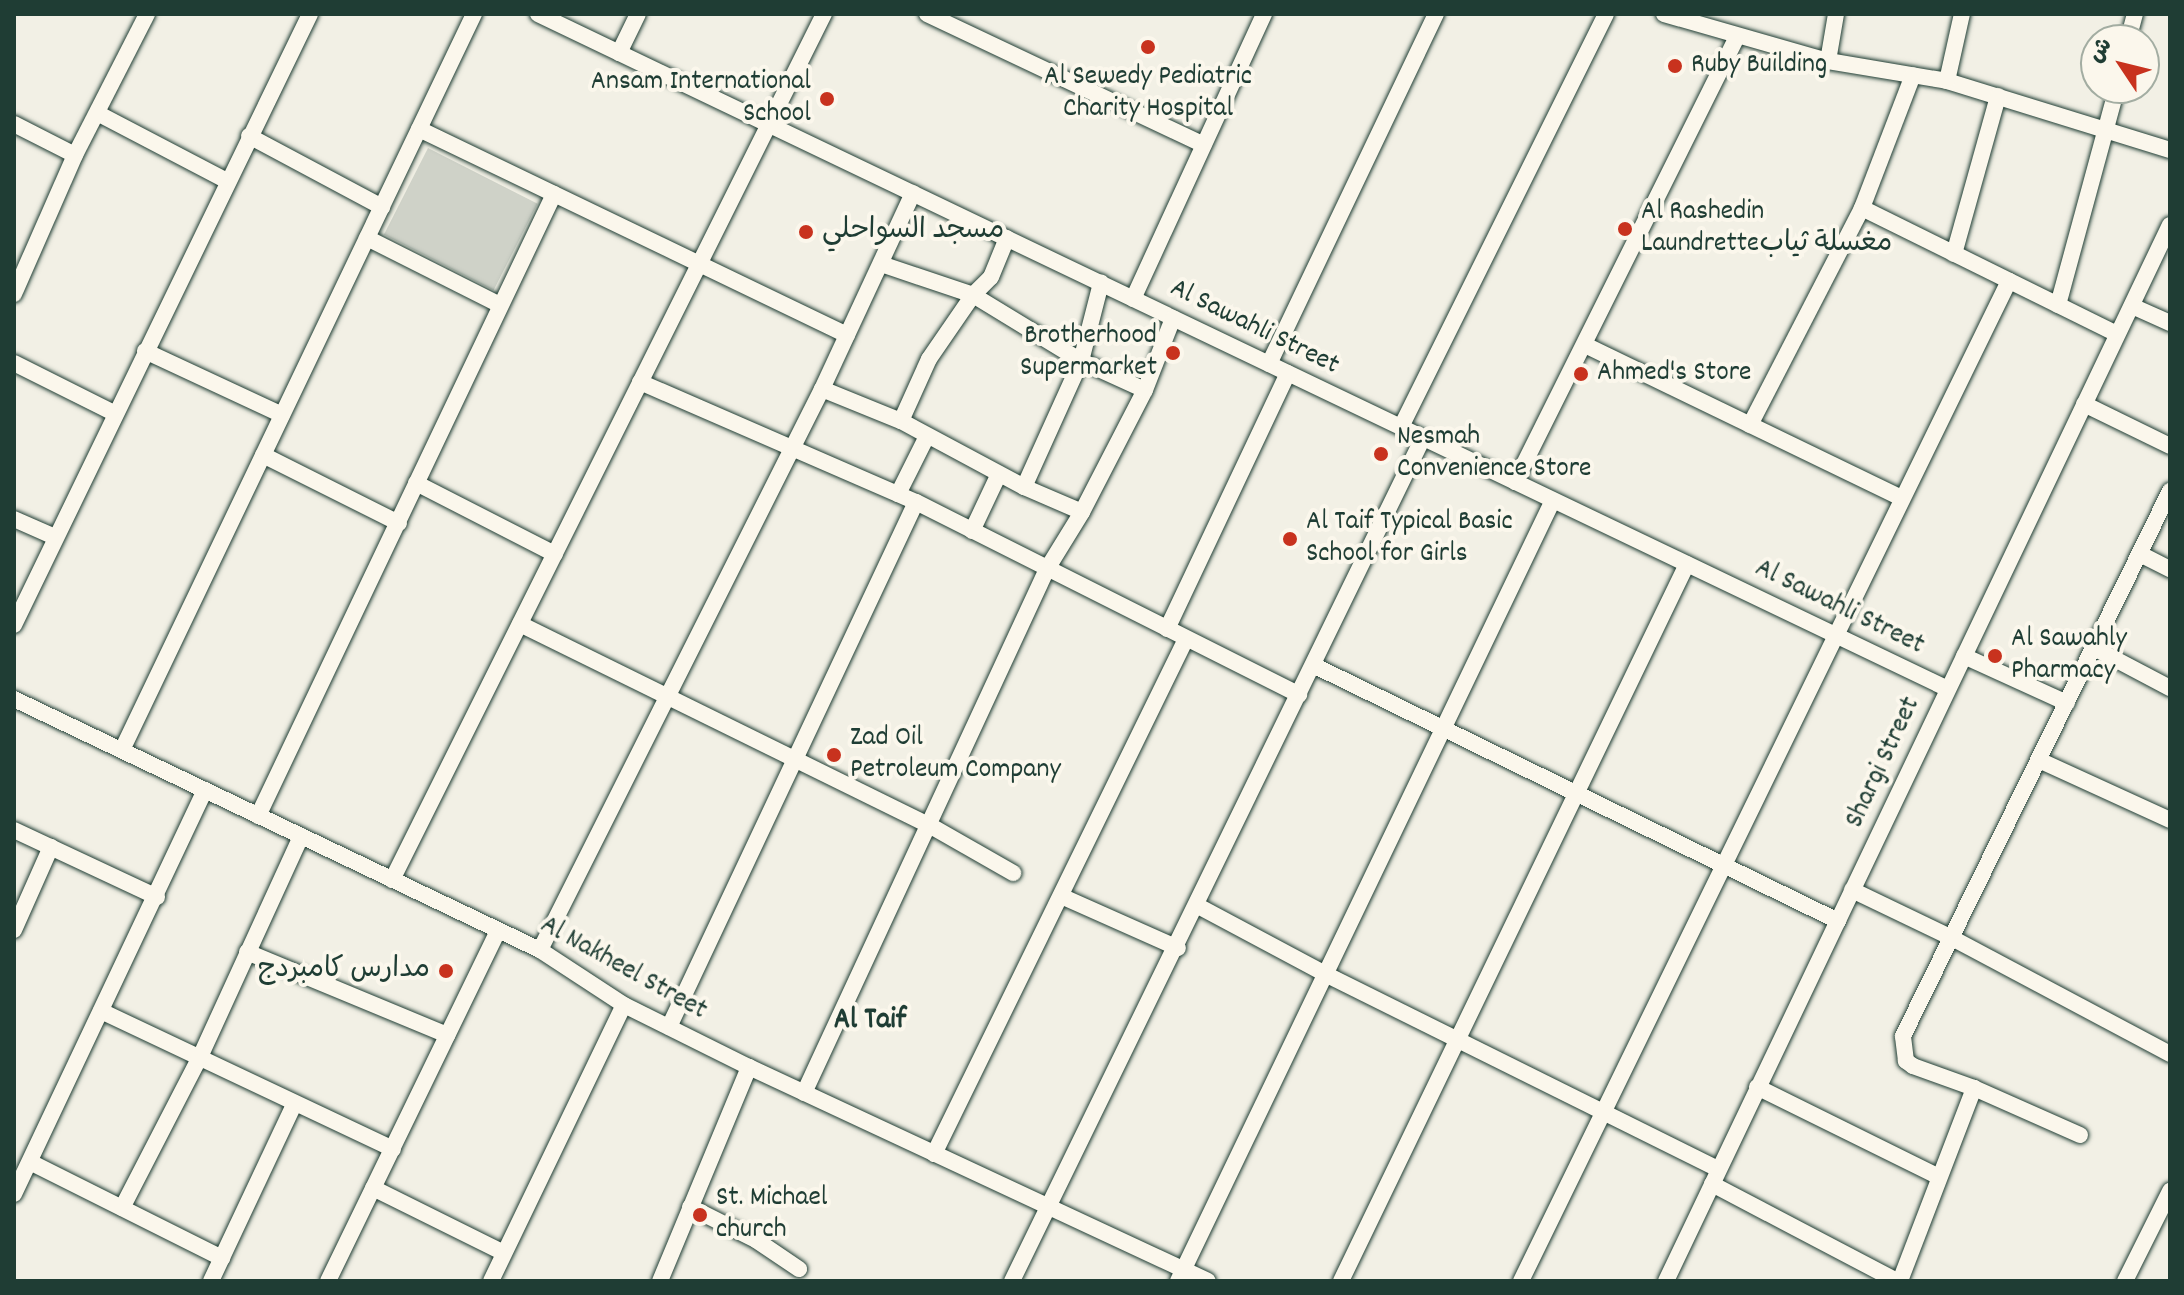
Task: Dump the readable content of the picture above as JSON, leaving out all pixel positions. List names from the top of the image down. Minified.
{"streets":{"street":["Al Sawahli Street","Shargi Street","Al Nakheel Street"]},"crossings":[["Al Sawahli Street","Shargi Street"]],"districts":["Al Taif"],"places":["Al Sewedy Pediatric Charity Hospital","Ruby Building","Ansam International School","Al Rashedin Laundretteمغسلة ثياب","مسجد السواحلي","Brotherhood Supermarket","Ahmed's Store","Nesmah Convenience Store","Al Taif Typical Basic School for Girls","Al Sawahly Pharmacy","Zad Oil Petroleum Company","مدارس كامبردج","St. Michael church"],"north":"top left"}
